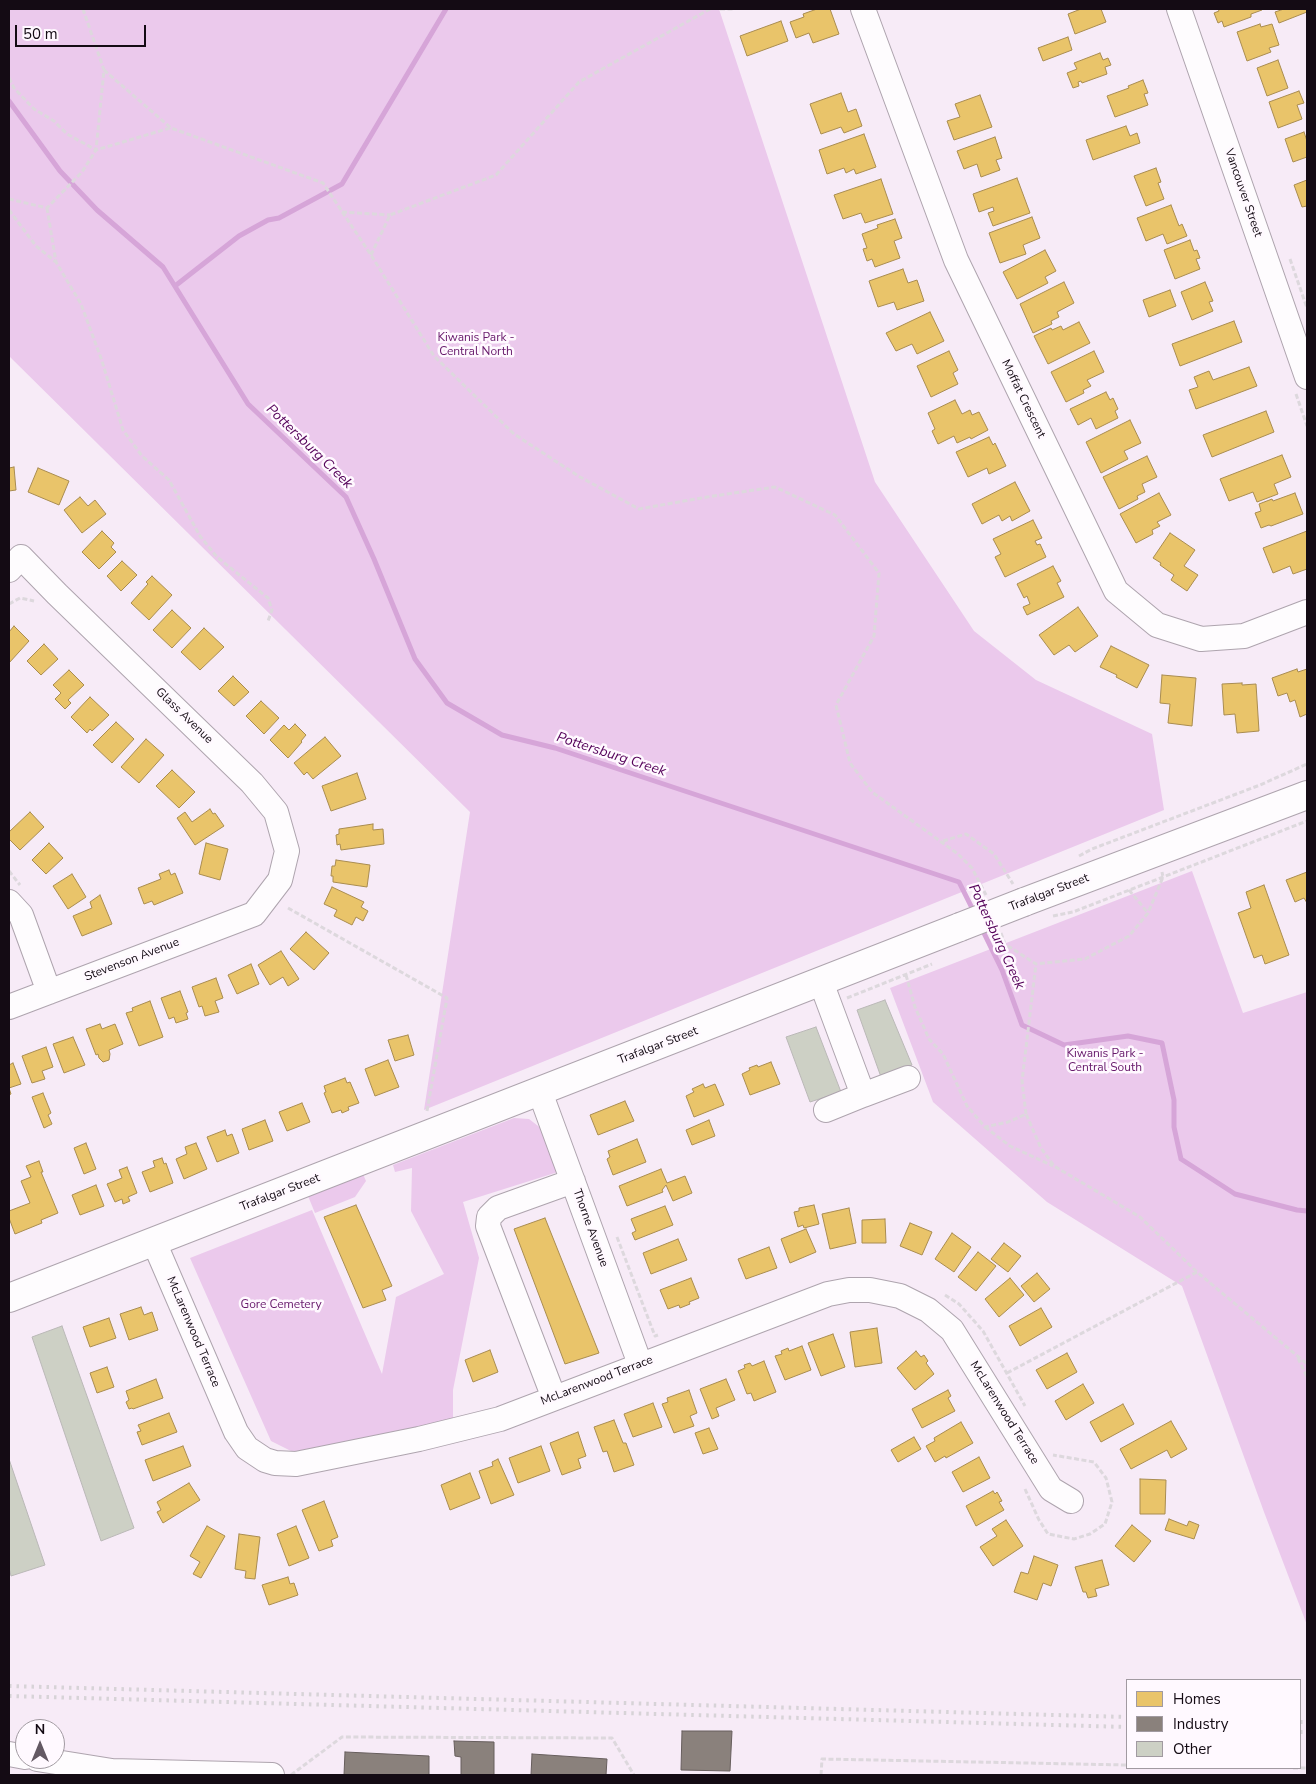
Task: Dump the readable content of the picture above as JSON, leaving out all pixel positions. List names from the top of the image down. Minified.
{"streets":{"main road":["Trafalgar Street"],"street":["Vancouver Street","Moffat Crescent","Glass Avenue","Stevenson Avenue","Thorne Avenue","McLarenwood Terrace"]},"crossings":[["Glass Avenue","Stevenson Avenue"],["Trafalgar Street","Thorne Avenue"],["Trafalgar Street","McLarenwood Terrace"],["Thorne Avenue","McLarenwood Terrace"]],"water":["Pottersburg Creek"],"parks":["Kiwanis Park - Central North","Kiwanis Park - Central South","Gore Cemetery"],"legend":["Homes","Industry","Other"],"scale_bar":"50 m","north":"top"}
